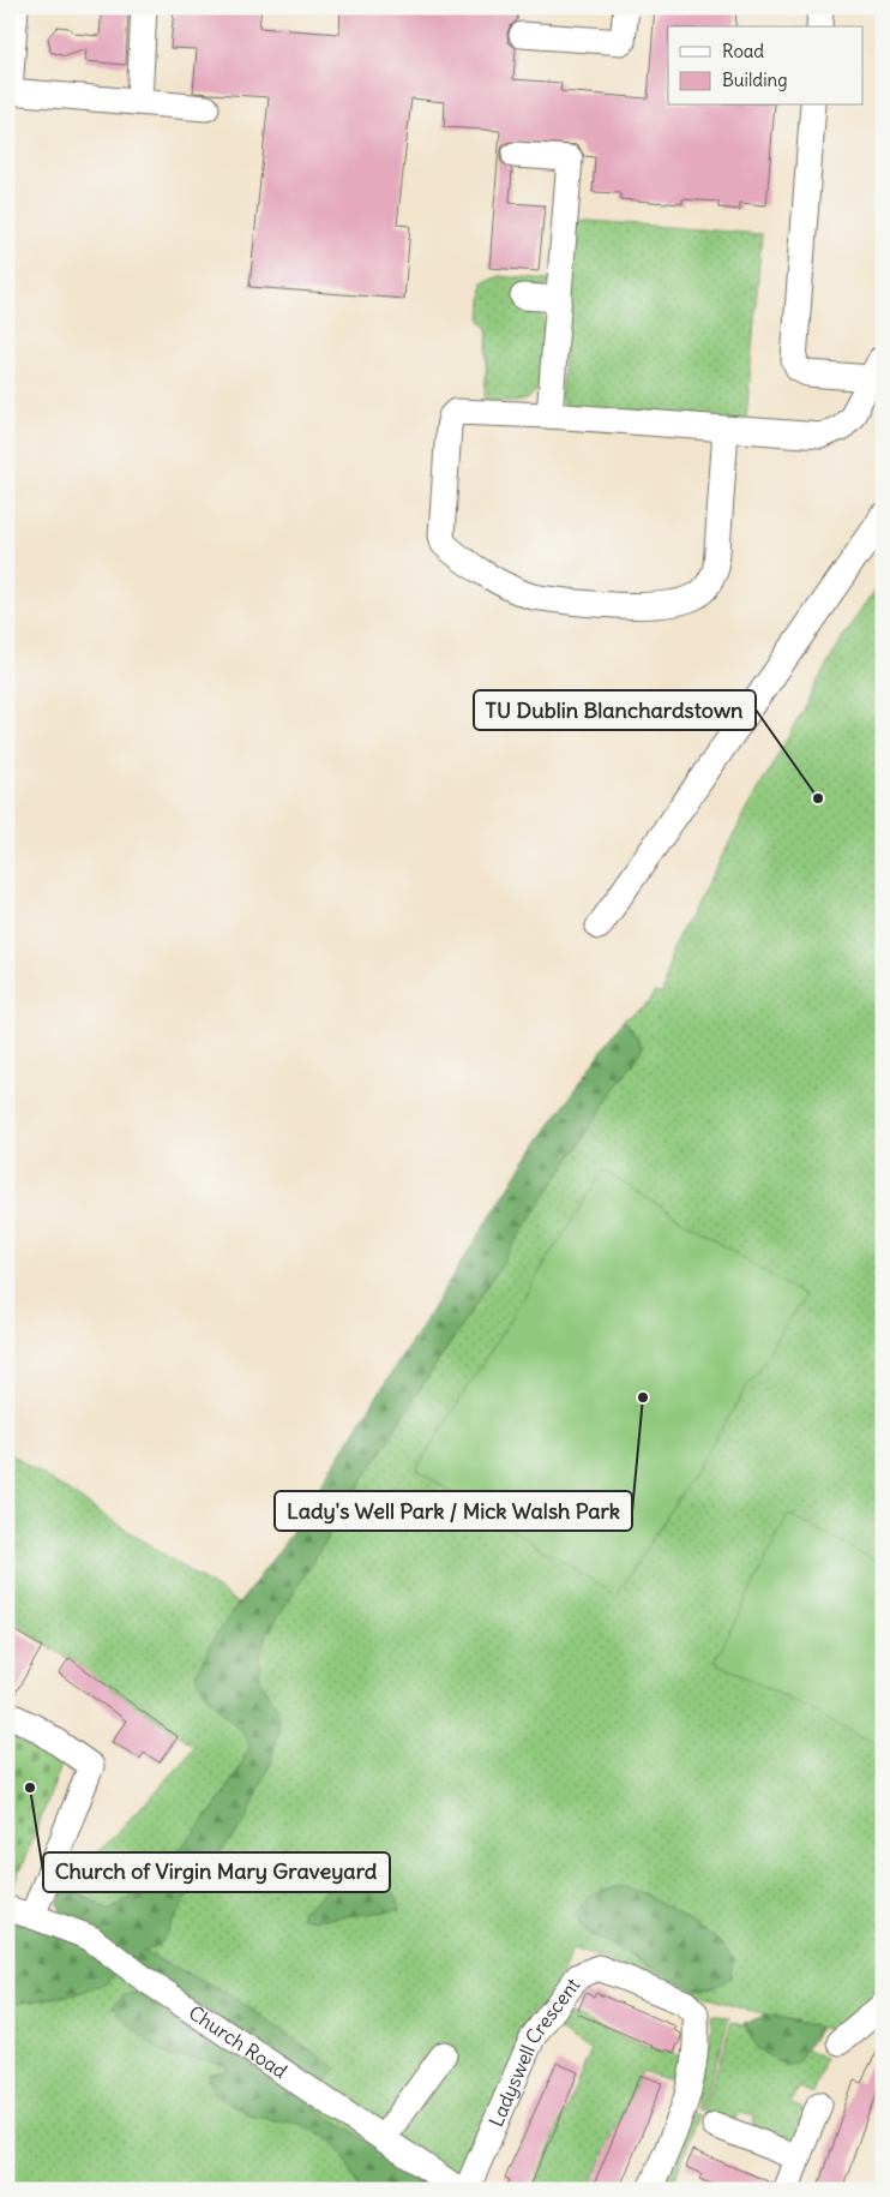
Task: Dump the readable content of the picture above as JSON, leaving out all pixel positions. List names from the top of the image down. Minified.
{"streets":{"street":["Church Road","Ladyswell Crescent"]},"places":["TU Dublin Blanchardstown","Lady's Well Park / Mick Walsh Park","Church of Virgin Mary Graveyard"],"legend":["Road","Building"]}
